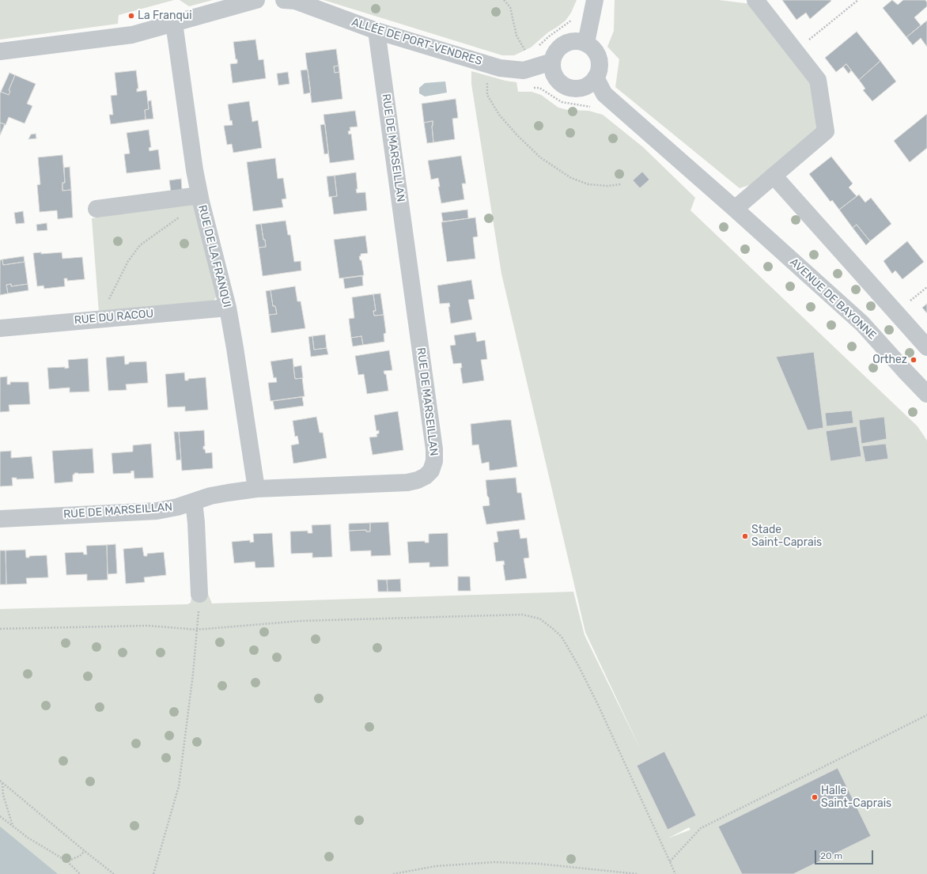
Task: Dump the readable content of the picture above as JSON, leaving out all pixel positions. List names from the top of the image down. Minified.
{"streets":{"street":["ALLÉE DE PORT-VENDRES","RUE DE MARSEILLAN","RUE DE LA FRANQUI","AVENUE DE BAYONNE","RUE DU RACOU"]},"crossings":[["ALLÉE DE PORT-VENDRES","RUE DE MARSEILLAN"],["ALLÉE DE PORT-VENDRES","AVENUE DE BAYONNE"],["RUE DE MARSEILLAN","RUE DE LA FRANQUI"],["RUE DE LA FRANQUI","RUE DU RACOU"]],"places":["La Franqui","Orthez","Stade Saint-Caprais","Halle Saint-Caprais"],"scale_bar":"20 m"}
